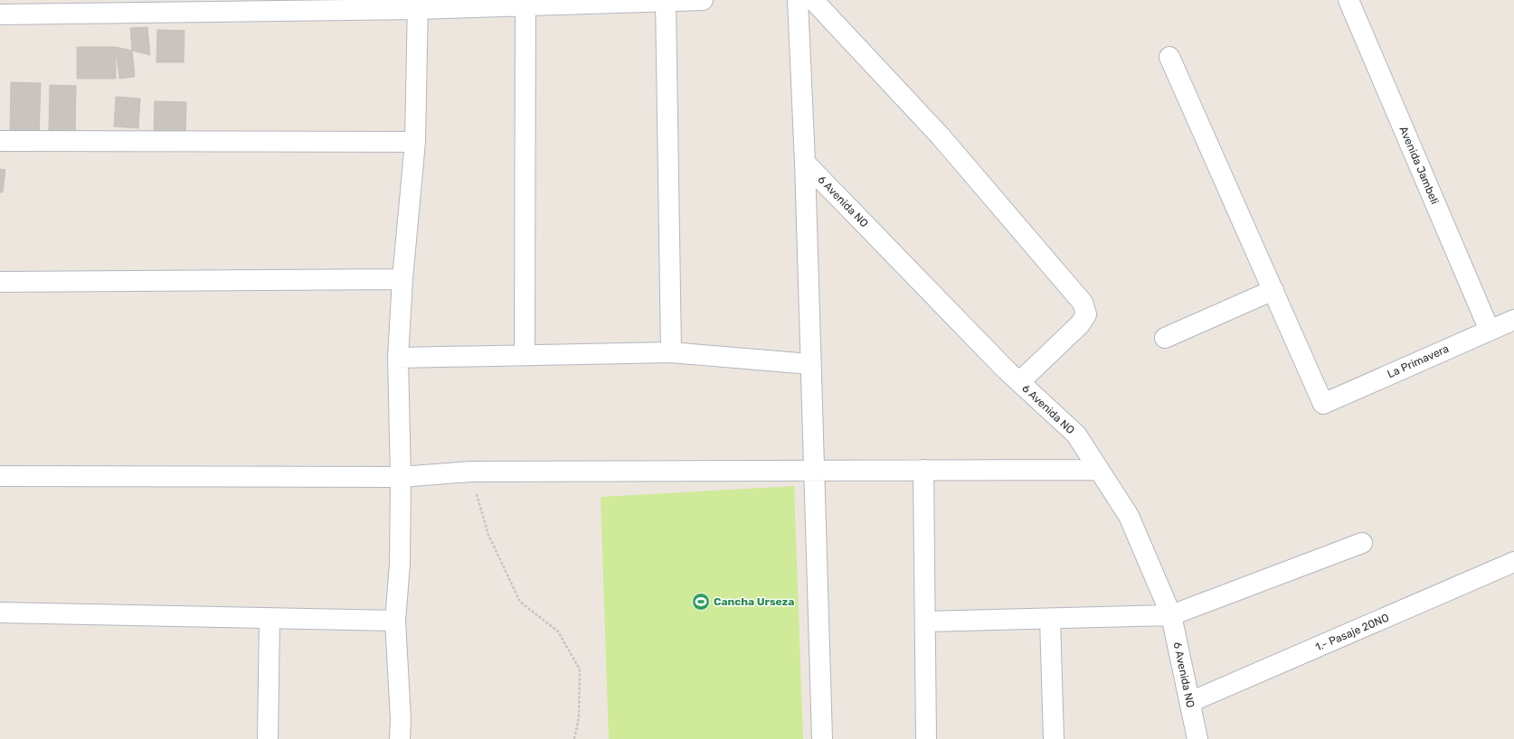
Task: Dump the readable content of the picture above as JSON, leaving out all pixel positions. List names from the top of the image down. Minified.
{"streets":{"street":["Avenida Jambeli","6 Avenida NO","La Primavera","1.- Pasaje 20NO"]},"crossings":[["Avenida Jambeli","La Primavera"],["6 Avenida NO","1.- Pasaje 20NO"]],"places":{"sports":["Cancha Urseza"]}}
